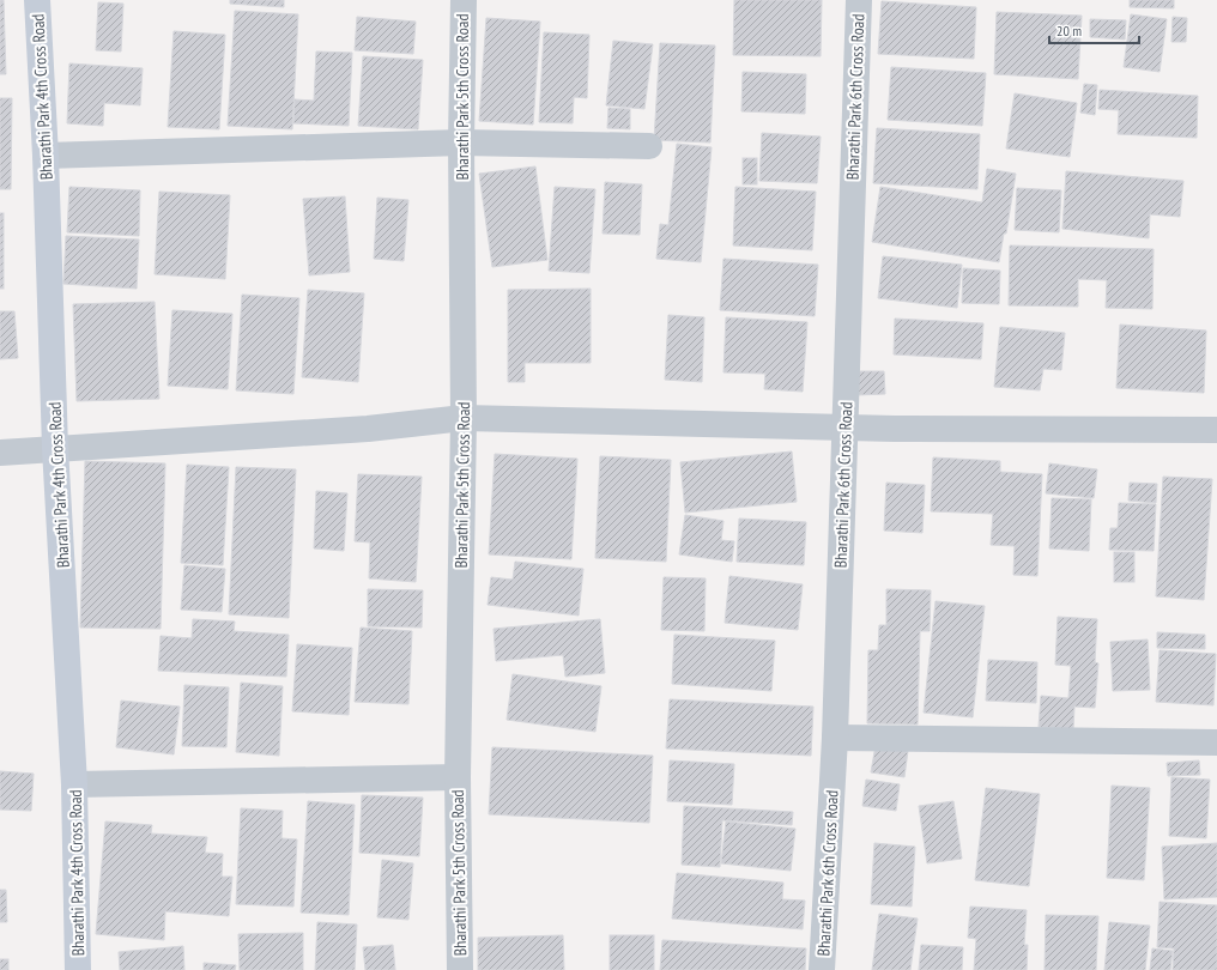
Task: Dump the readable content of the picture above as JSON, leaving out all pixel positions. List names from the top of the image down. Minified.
{"streets":{"street":["Bharathi Park 4th Cross Road","Bharathi Park 5th Cross Road","Bharathi Park 6th Cross Road"]},"scale_bar":"20 m"}
